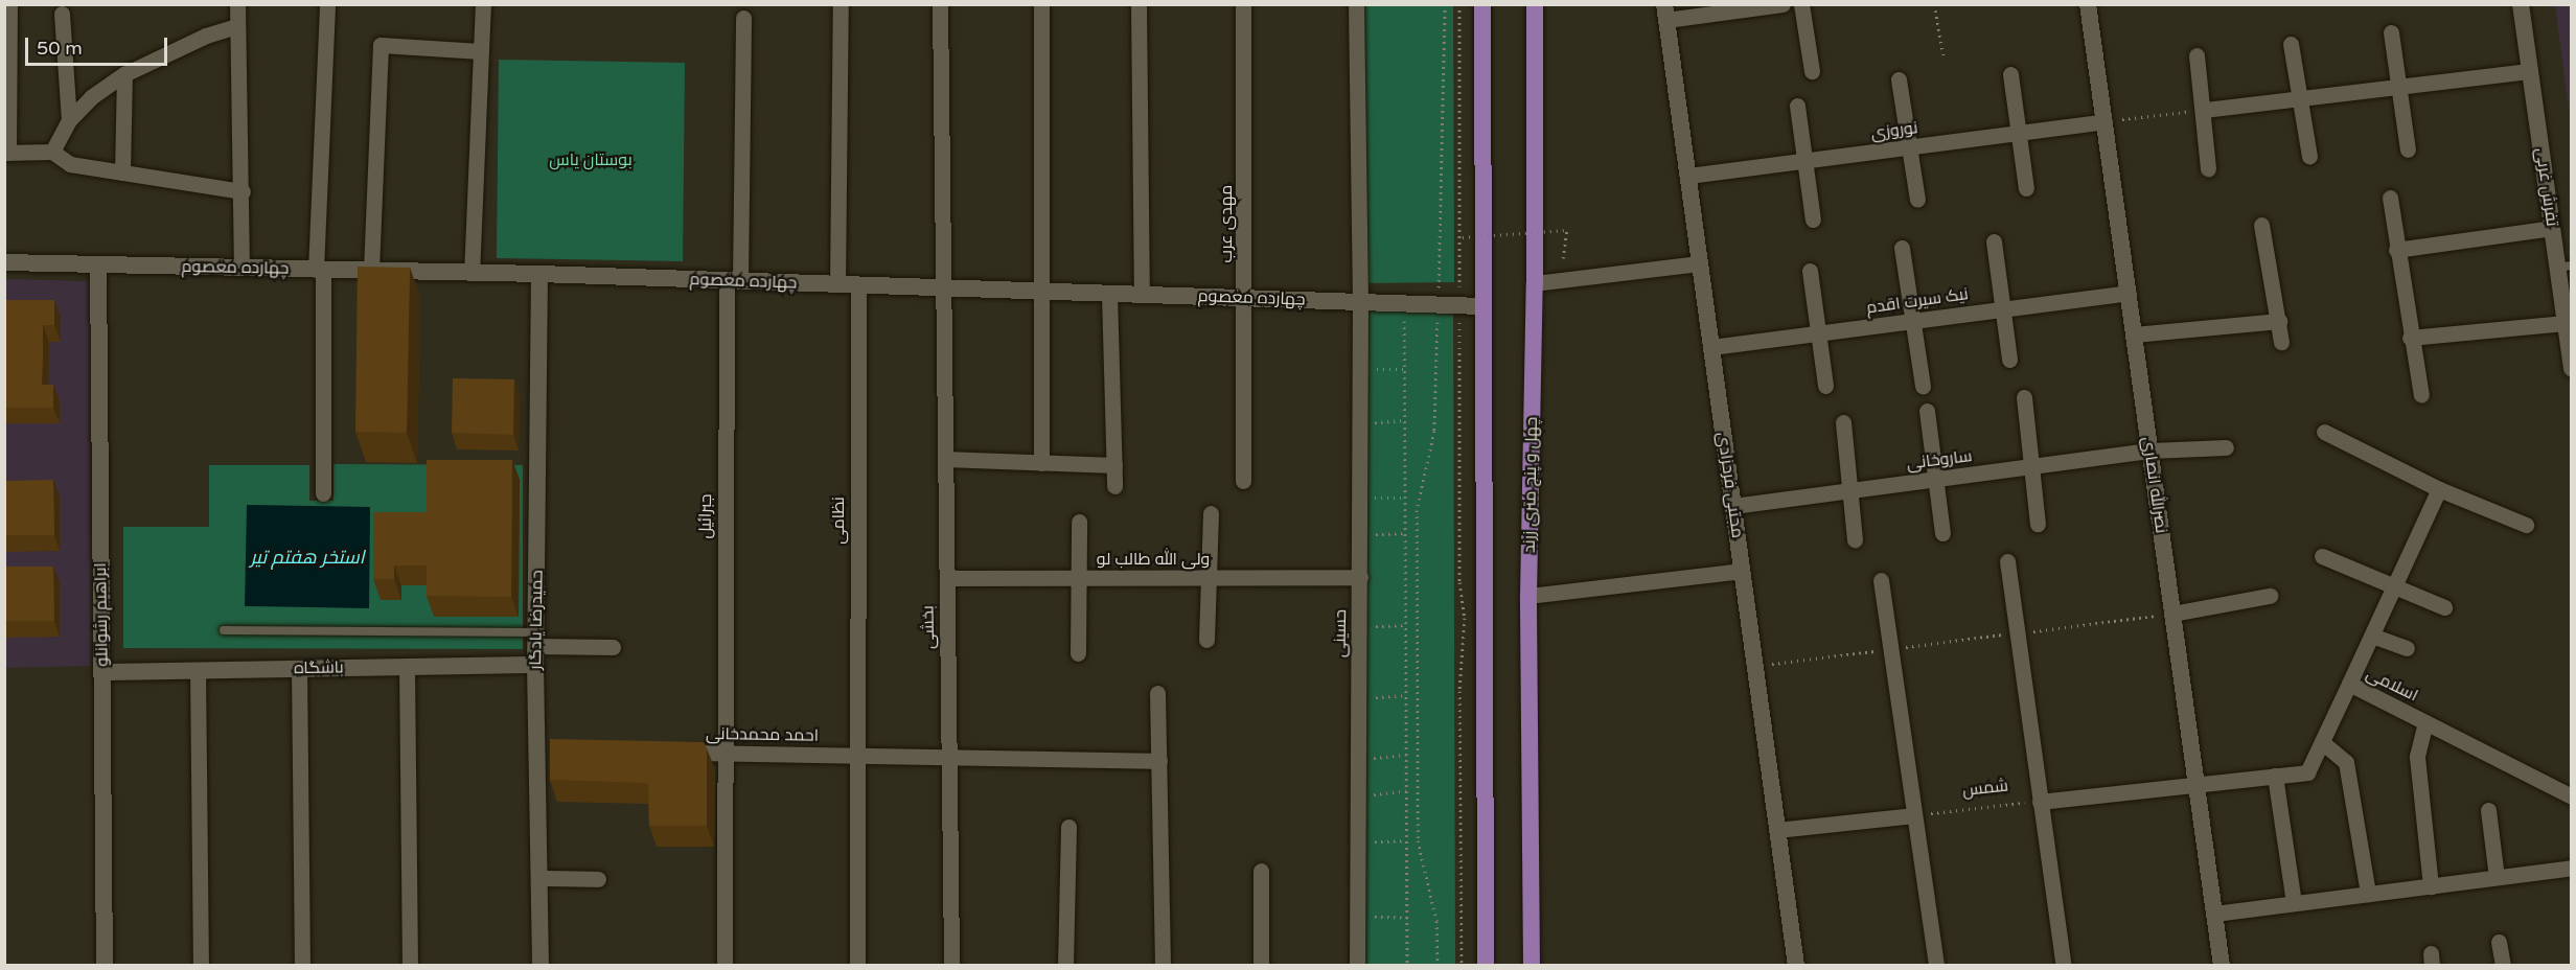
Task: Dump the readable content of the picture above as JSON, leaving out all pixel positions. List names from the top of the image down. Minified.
{"streets":{"main road":["چهل و پنج متری زرند"],"street":["نوروزی","تفرش غربی","مهدی عرب","چهارده معصوم","نیک سیرت اقدم","ساروخانی","مجتبی فرحزادی","نصرالله انصاری","جبرائیل","نظامی","ولی الله طالب لو","ابراهیم رشوانلو","حمیدرضا یادگار","بخشی","حسینی","باشگاه","اسلامی","احمد محمدخانی"],"path":["شمس"]},"crossings":[["نوروزی","مجتبی فرحزادی"],["نوروزی","نصرالله انصاری"],["مهدی عرب","چهارده معصوم"],["چهارده معصوم","جبرائیل"],["چهارده معصوم","نظامی"],["چهارده معصوم","ابراهیم رشوانلو"],["چهارده معصوم","حمیدرضا یادگار"],["چهارده معصوم","بخشی"],["چهارده معصوم","حسینی"],["نیک سیرت اقدم","مجتبی فرحزادی"],["نیک سیرت اقدم","نصرالله انصاری"],["ساروخانی","مجتبی فرحزادی"],["ساروخانی","نصرالله انصاری"],["نصرالله انصاری","اسلامی"],["جبرائیل","احمد محمدخانی"],["نظامی","احمد محمدخانی"],["ولی الله طالب لو","بخشی"],["ولی الله طالب لو","حسینی"],["ابراهیم رشوانلو","باشگاه"],["حمیدرضا یادگار","باشگاه"],["بخشی","احمد محمدخانی"]],"water":["استخر هفتم تیر"],"parks":["بوستان یاس"],"scale_bar":"50 m"}
